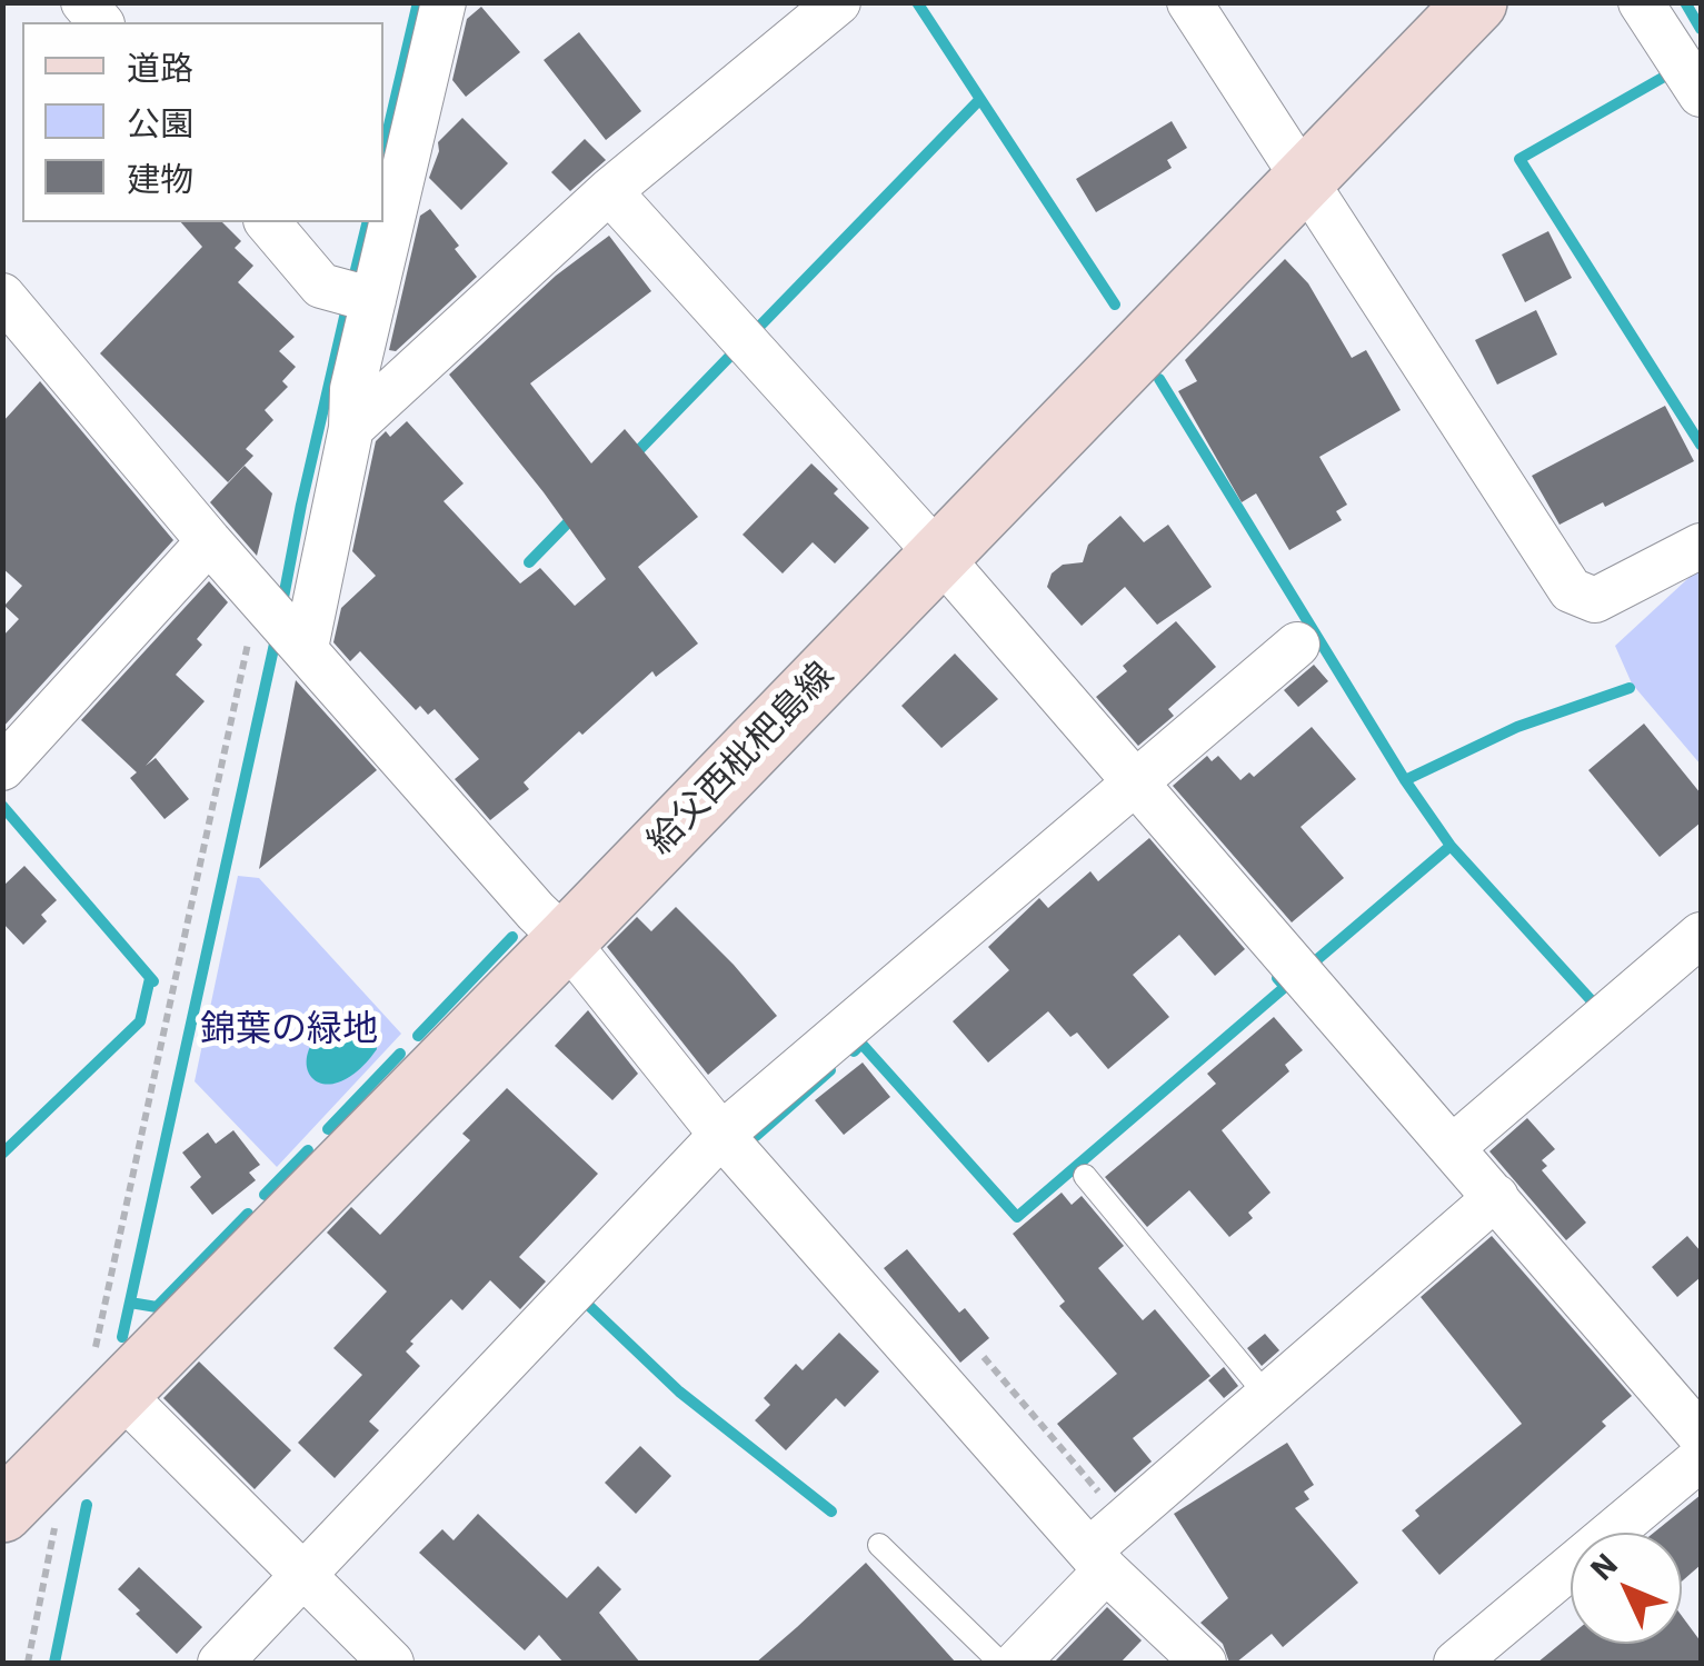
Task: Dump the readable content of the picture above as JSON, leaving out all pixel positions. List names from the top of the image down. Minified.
{"streets":{"main road":["給父西枇杷島線"]},"parks":["錦葉の緑地"],"legend":["道路","公園","建物"],"north":"top left"}
